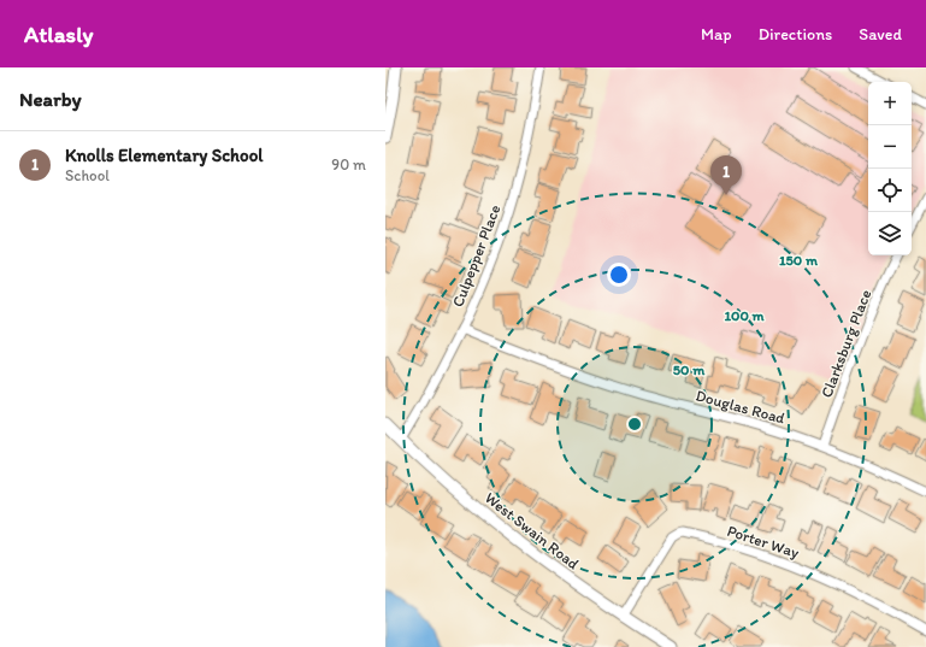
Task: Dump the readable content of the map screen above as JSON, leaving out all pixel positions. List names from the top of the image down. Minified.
{"streets":{"street":["Culpepper Place","Clarksburg Place","Douglas Road","West Swain Road","Porter Way"]},"crossings":[["Culpepper Place","Douglas Road"],["Culpepper Place","West Swain Road"],["Clarksburg Place","Douglas Road"],["West Swain Road","Porter Way"]],"page":{"header":"Atlasly","nav":["Map","Directions","Saved"],"heading":"Nearby","map_buttons":["+","−"],"list":[{"mark":"1","name":"Knolls Elementary School","note":"School","value":"90 m"}],"pins":"1"},"rings":["150 m","100 m","50 m"]}
